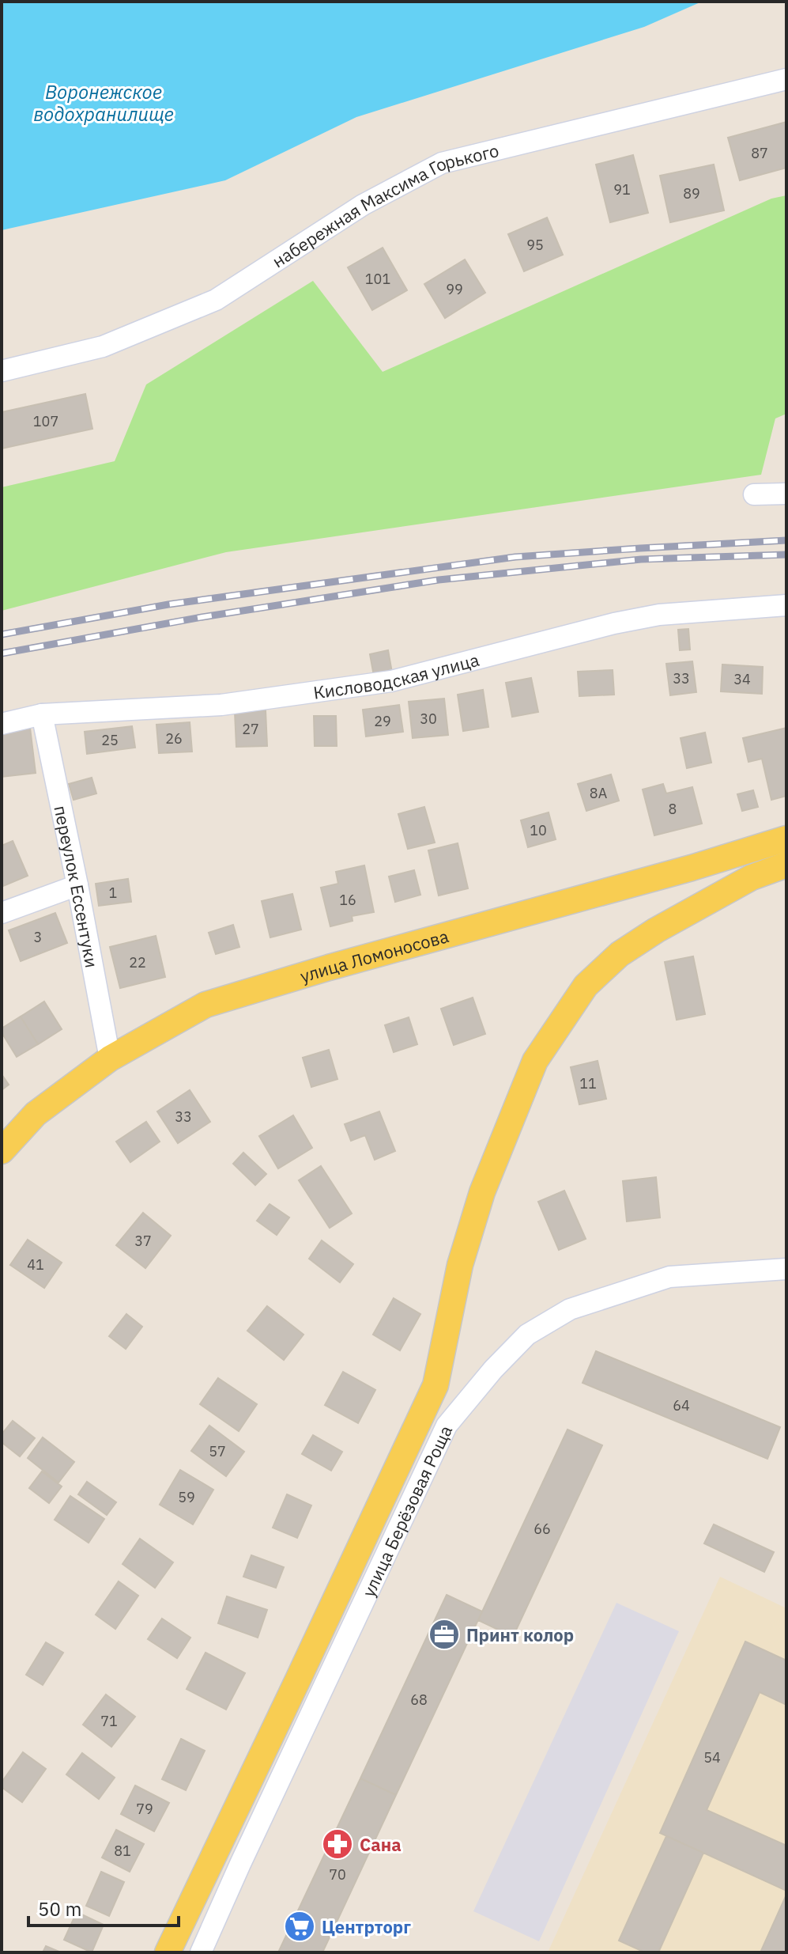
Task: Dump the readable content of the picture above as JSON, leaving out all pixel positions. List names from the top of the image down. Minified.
{"streets":{"main road":["улица Ломоносова"],"street":["набережная Максима Горького","Кисловодская улица","переулок Ессентуки","улица Берёзовая Роща"]},"crossings":[["Кисловодская улица","переулок Ессентуки"],["переулок Ессентуки","улица Ломоносова"]],"water":["Воронежское водохранилище"],"places":{"office":["Принт колор"],"pharmacy":["Сана"],"supermarket":["Центрторг"]},"house_numbers":["87","91","89","95","101","99","107","33","34","30","29","27","26","25","8А","8","10","1","16","3","22","11","33","37","41","64","57","59","66","68","71","54","79","81","70"],"scale_bar":"50 m"}
